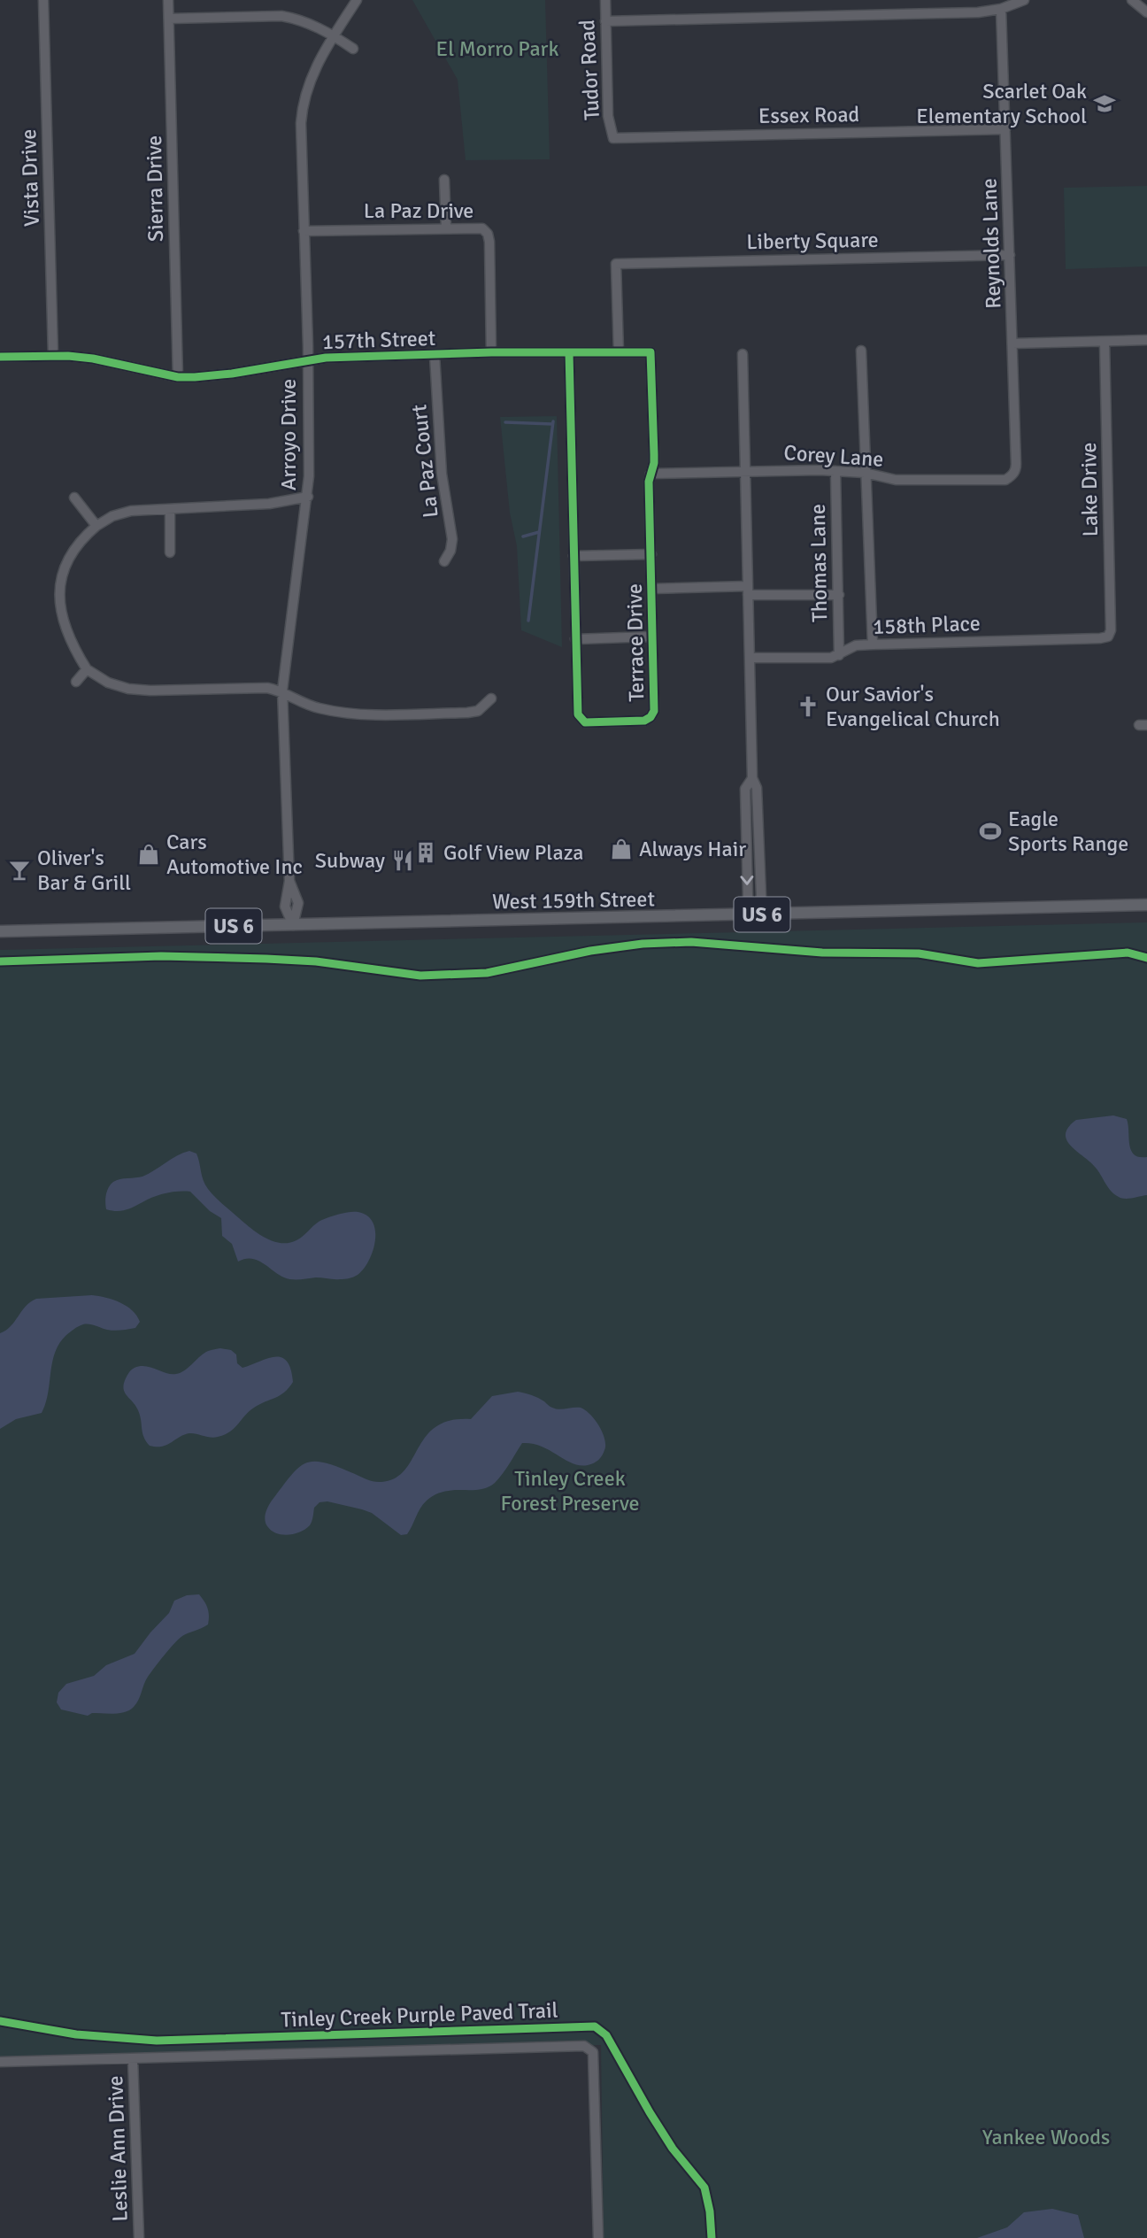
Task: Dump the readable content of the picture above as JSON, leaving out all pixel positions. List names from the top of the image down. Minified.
{"streets":{"main road":["West 159th Street","US 6"],"street":["Tudor Road","Essex Road","Vista Drive","Sierra Drive","La Paz Drive","Liberty Square","Reynolds Lane","157th Street","Arroyo Drive","Corey Lane","La Paz Court","Lake Drive","Thomas Lane","158th Place","Terrace Drive","Leslie Ann Drive"],"cycle path":["Tinley Creek Purple Paved Trail"]},"crossings":[["Tudor Road","Essex Road"],["Essex Road","Reynolds Lane"],["Vista Drive","157th Street"],["Sierra Drive","157th Street"],["La Paz Drive","157th Street"],["La Paz Drive","Arroyo Drive"],["Liberty Square","Reynolds Lane"],["Liberty Square","157th Street"],["Reynolds Lane","Corey Lane"],["157th Street","Arroyo Drive"],["157th Street","La Paz Court"],["157th Street","Terrace Drive"],["Arroyo Drive","West 159th Street"],["Corey Lane","Thomas Lane"],["Corey Lane","Terrace Drive"],["Lake Drive","158th Place"],["Thomas Lane","158th Place"],["Thomas Lane","Terrace Drive"]],"parks":["El Morro Park","Tinley Creek Forest Preserve","Yankee Woods"],"places":{"school or university":["Scarlet Oak Elementary School"],"church":["Our Savior's Evangelical Church"],"sports":["Eagle Sports Range"],"shop":["Always Hair","Cars Automotive Inc"],"building":["Golf View Plaza"],"restaurant":["Subway"],"bar":["Oliver's Bar & Grill"]}}
